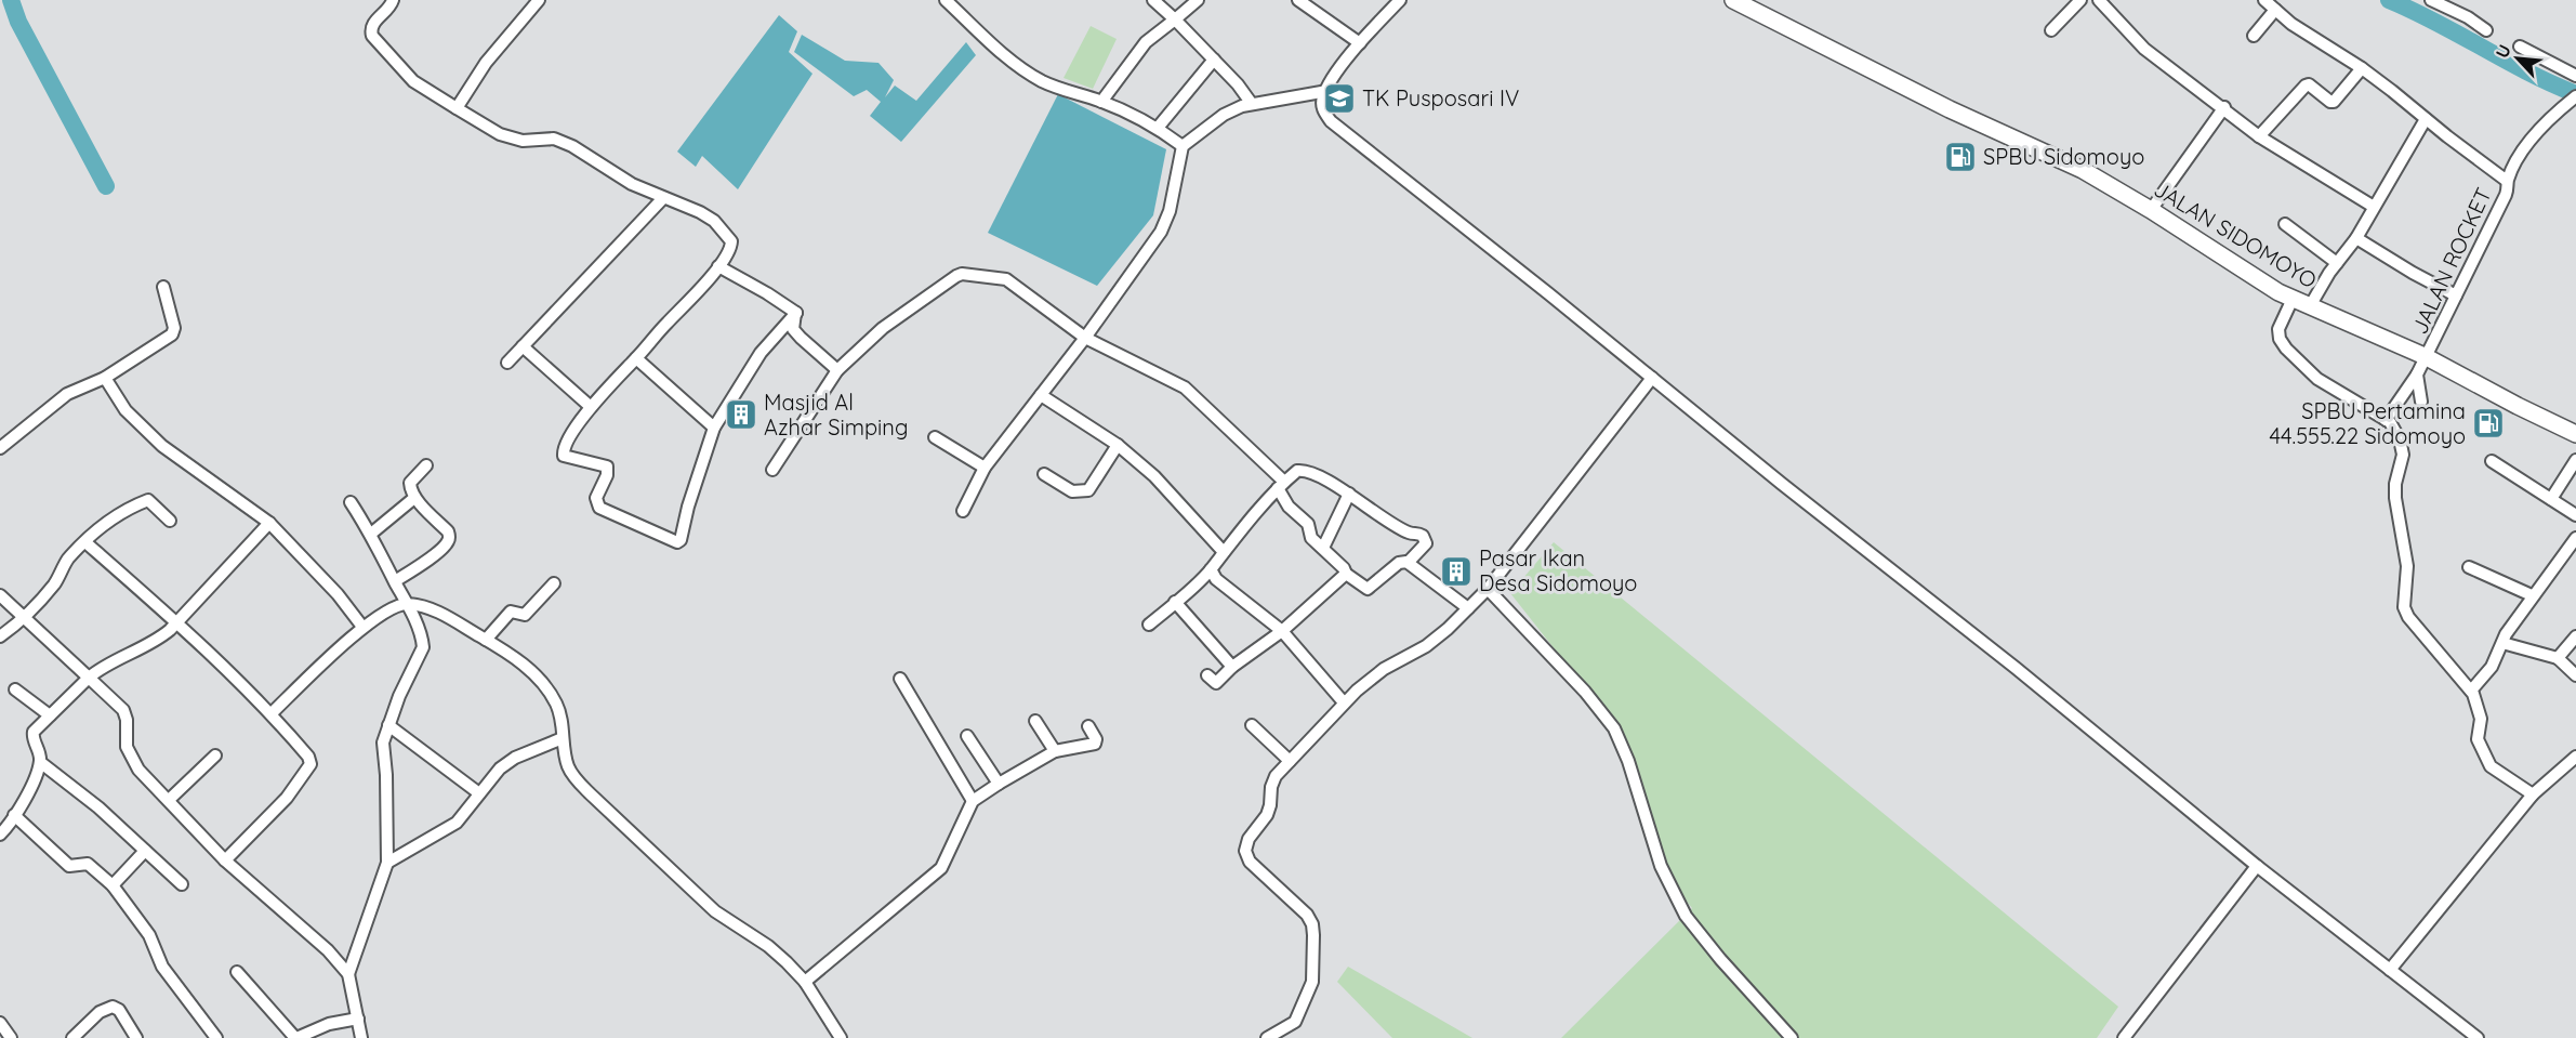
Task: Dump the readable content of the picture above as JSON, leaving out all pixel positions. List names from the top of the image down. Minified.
{"streets":{"main road":["JALAN SIDOMOYO"],"street":["JALAN ROCKET"]},"crossings":[["JALAN SIDOMOYO","JALAN ROCKET"]],"places":{"school or university":["TK Pusposari IV"],"fuel station":["SPBU Sidomoyo","SPBU Pertamina 44.555.22 Sidomoyo"],"building":["Masjid Al Azhar Simping","Pasar Ikan Desa Sidomoyo"]},"north":"top left"}
